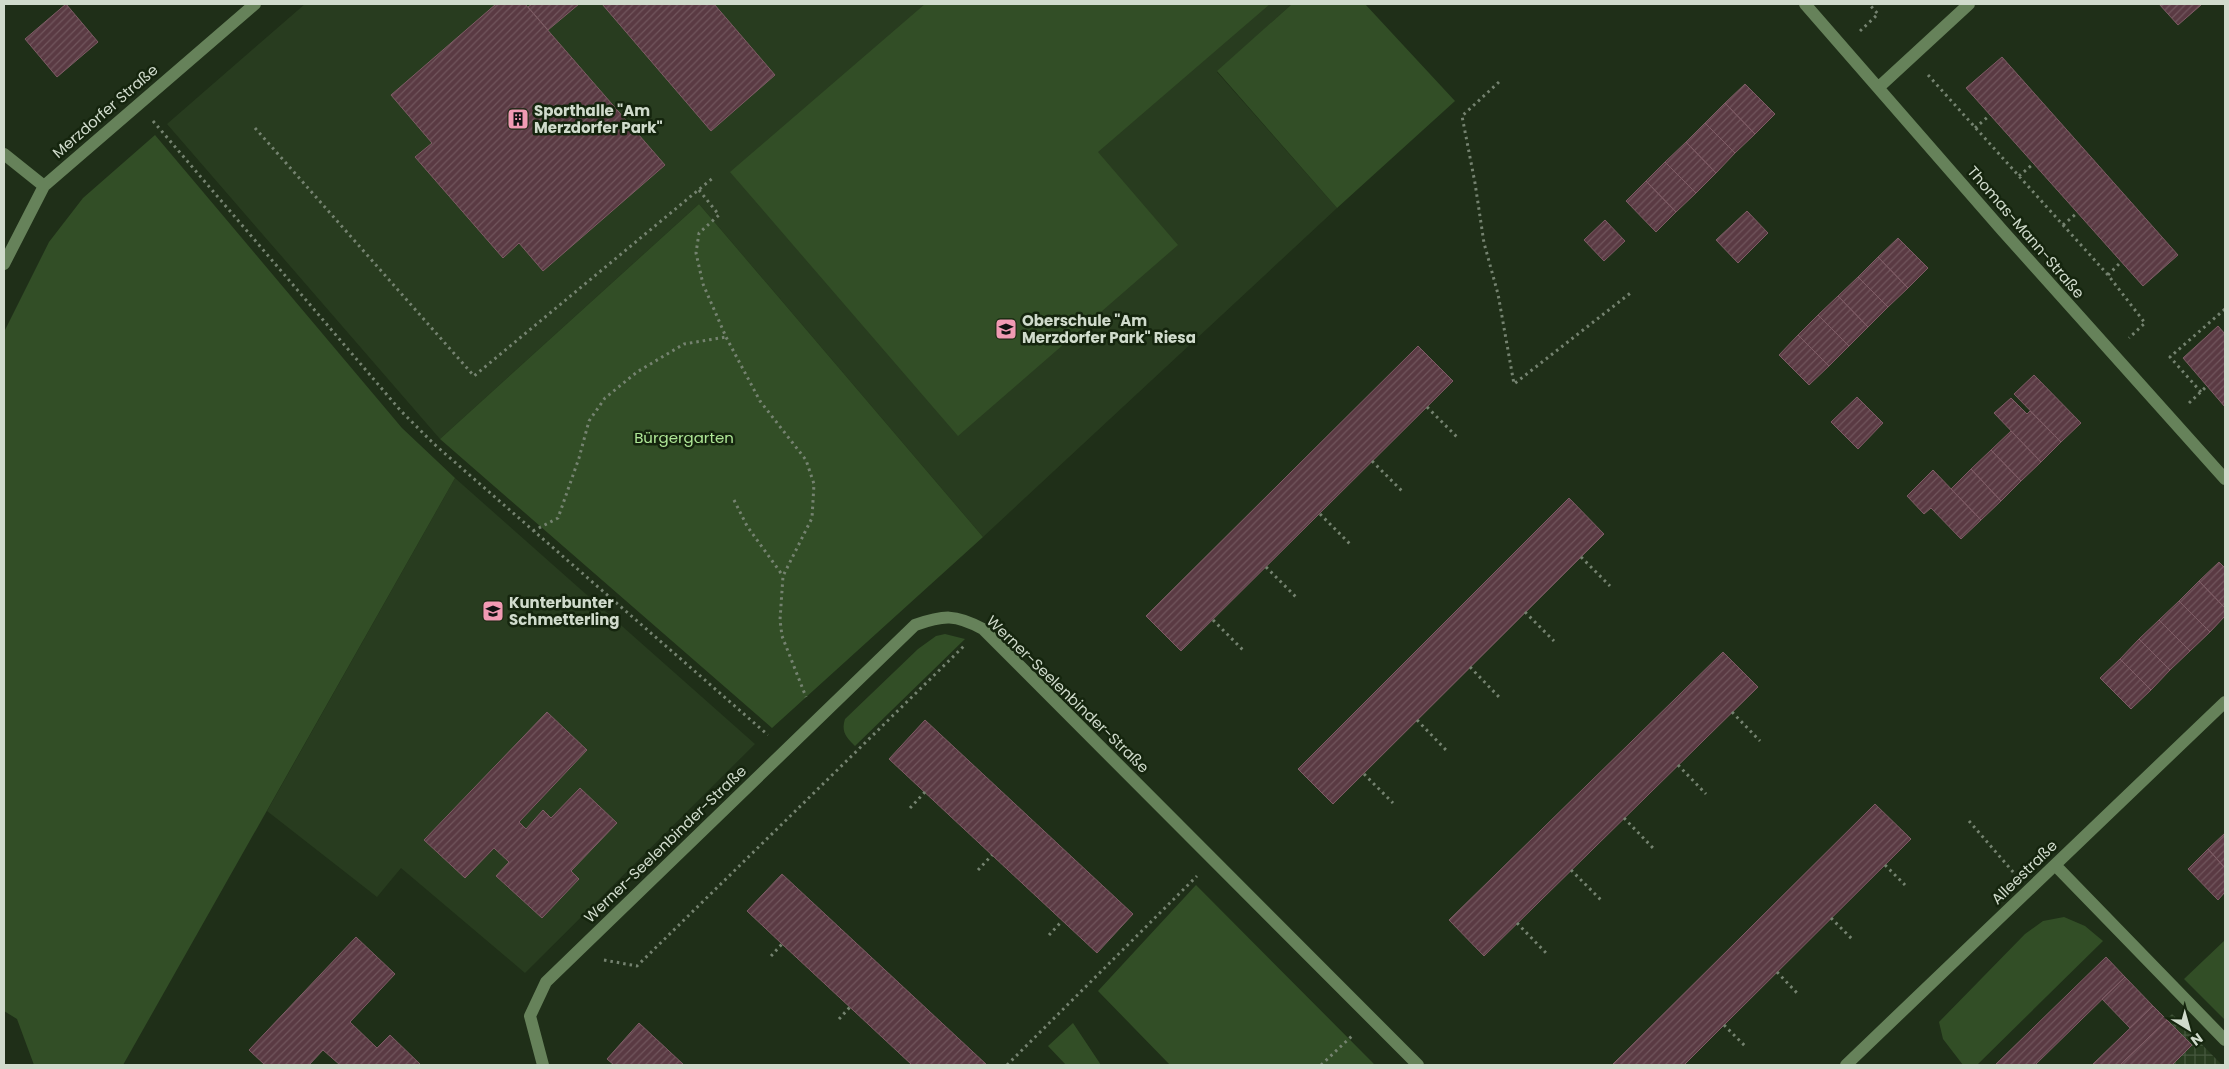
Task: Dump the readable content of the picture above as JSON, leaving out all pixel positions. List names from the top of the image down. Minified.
{"streets":{"street":["Merzdorfer Straße","Thomas-Mann-Straße","Werner-Seelenbinder-Straße","Alleestraße"]},"parks":["Bürgergarten"],"places":{"building":["Sporthalle \"Am Merzdorfer Park\""],"school or university":["Oberschule \"Am Merzdorfer Park\" Riesa","Kunterbunter Schmetterling"]},"north":"bottom right"}
